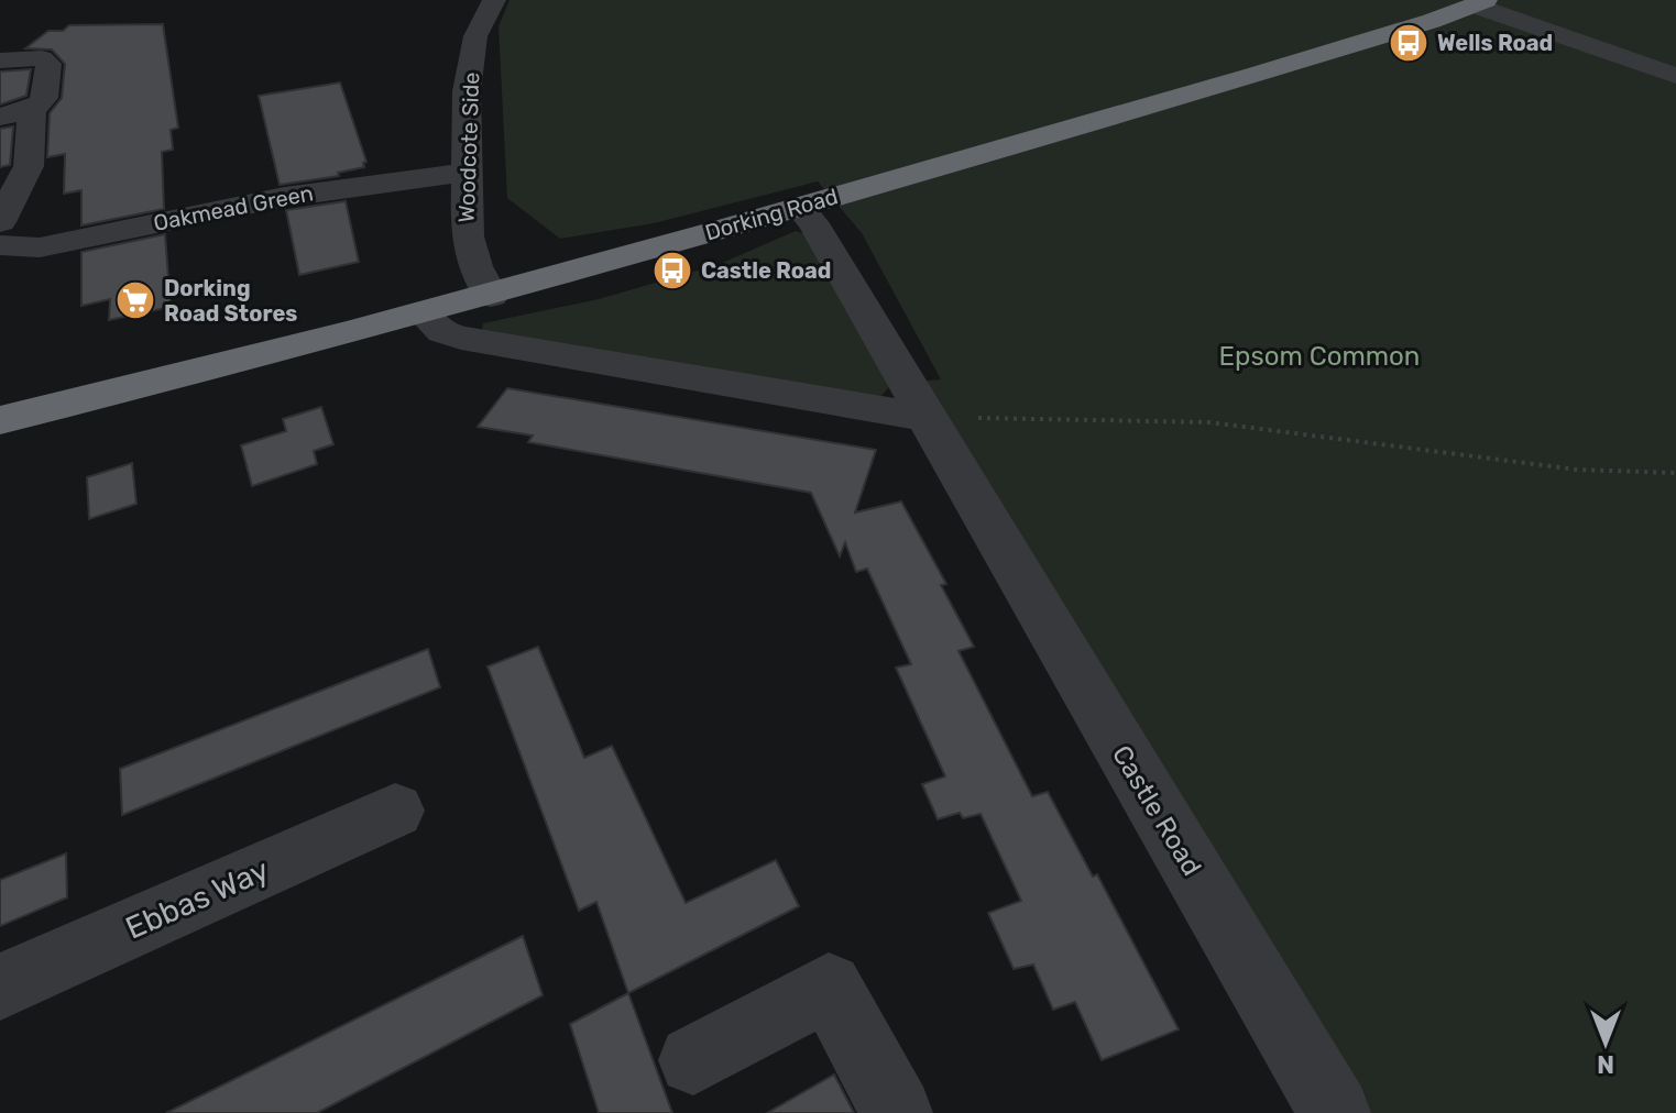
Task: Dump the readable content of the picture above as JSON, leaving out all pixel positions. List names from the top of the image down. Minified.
{"streets":{"highway":["Dorking Road"],"street":["Woodcote Side","Oakmead Green","Castle Road","Ebbas Way"]},"crossings":[["Woodcote Side","Oakmead Green"],["Woodcote Side","Dorking Road"],["Dorking Road","Castle Road"]],"parks":["Epsom Common"],"places":{"bus stop":["Wells Road","Castle Road"],"supermarket":["Dorking Road Stores"]},"north":"bottom"}
